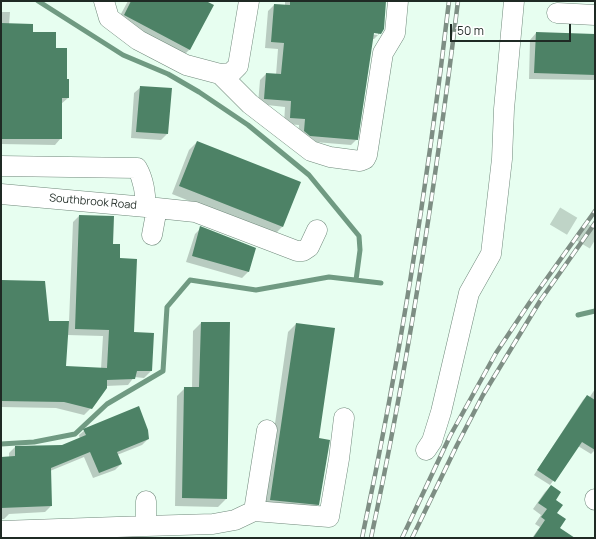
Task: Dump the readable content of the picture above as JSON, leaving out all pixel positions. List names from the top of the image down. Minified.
{"streets":{"lane":["Southbrook Road"]},"scale_bar":"50 m"}
